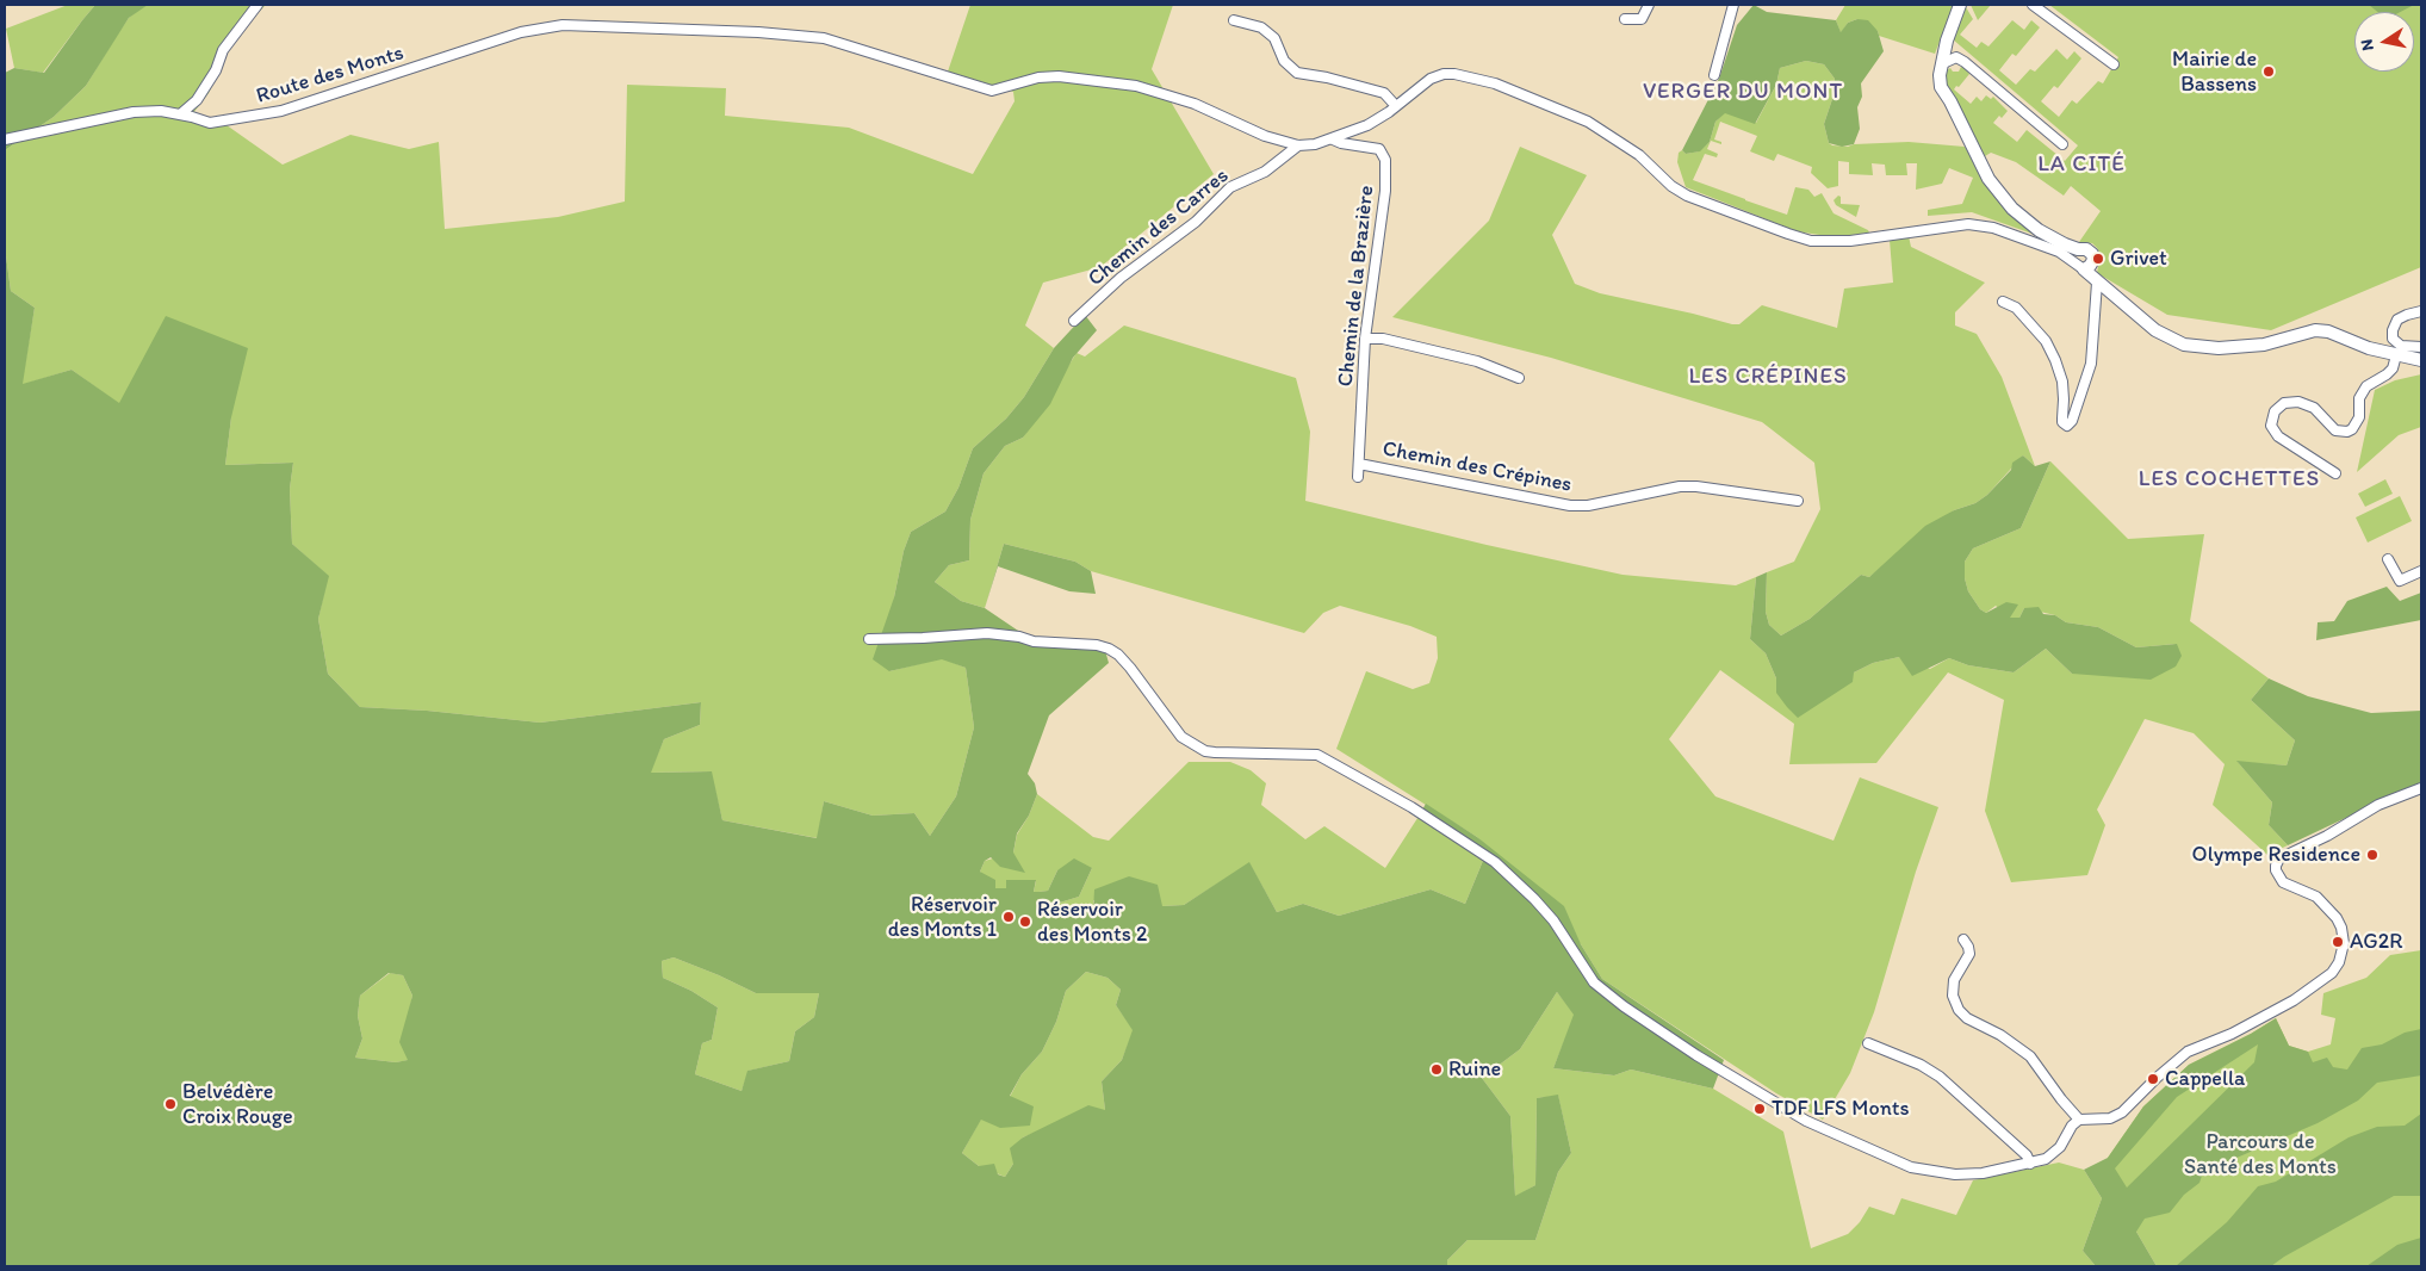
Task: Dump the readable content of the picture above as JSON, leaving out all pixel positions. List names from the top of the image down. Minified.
{"streets":{"street":["Route des Monts","Chemin des Carres","Chemin de la Brazière","Chemin des Crépines"]},"crossings":[["Route des Monts","Chemin des Carres"],["Chemin de la Brazière","Chemin des Crépines"]],"districts":["VERGER DU MONT","LA CITÉ","LES CRÉPINES","LES COCHETTES"],"parks":["Parcours de Santé des Monts"],"places":["Mairie de Bassens","Grivet","Olympe Residence","Réservoir des Monts 1","Réservoir des Monts 2","AG2R","Ruine","Cappella","Belvédère Croix Rouge","TDF LFS Monts"],"north":"left"}
